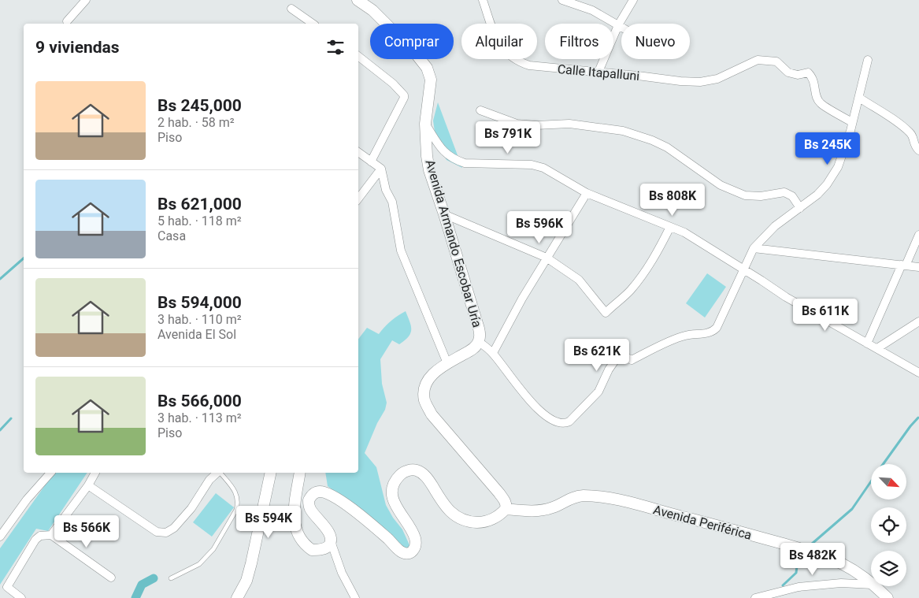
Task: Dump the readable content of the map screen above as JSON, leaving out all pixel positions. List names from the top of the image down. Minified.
{"streets":{"main road":["Avenida Armando Escobar Uría","Avenida Periférica"],"street":["Calle Itapalluni"]},"crossings":[["Avenida Armando Escobar Uría","Avenida Periférica"]],"north":"bottom right","page":{"chip":["Comprar","Alquilar","Filtros","Nuevo"],"heading":"9 viviendas","list":[{"name":"Bs 245,000","note":"2 hab. · 58 m² · Piso"},{"name":"Bs 621,000","note":"5 hab. · 118 m² · Casa"},{"name":"Bs 594,000","note":"3 hab. · 110 m² · Avenida El Sol"},{"name":"Bs 566,000","note":"3 hab. · 113 m² · Piso"}],"price":["Bs 791K","Bs 245K","Bs 808K","Bs 596K","Bs 611K","Bs 621K","Bs 594K","Bs 566K","Bs 482K"]}}
